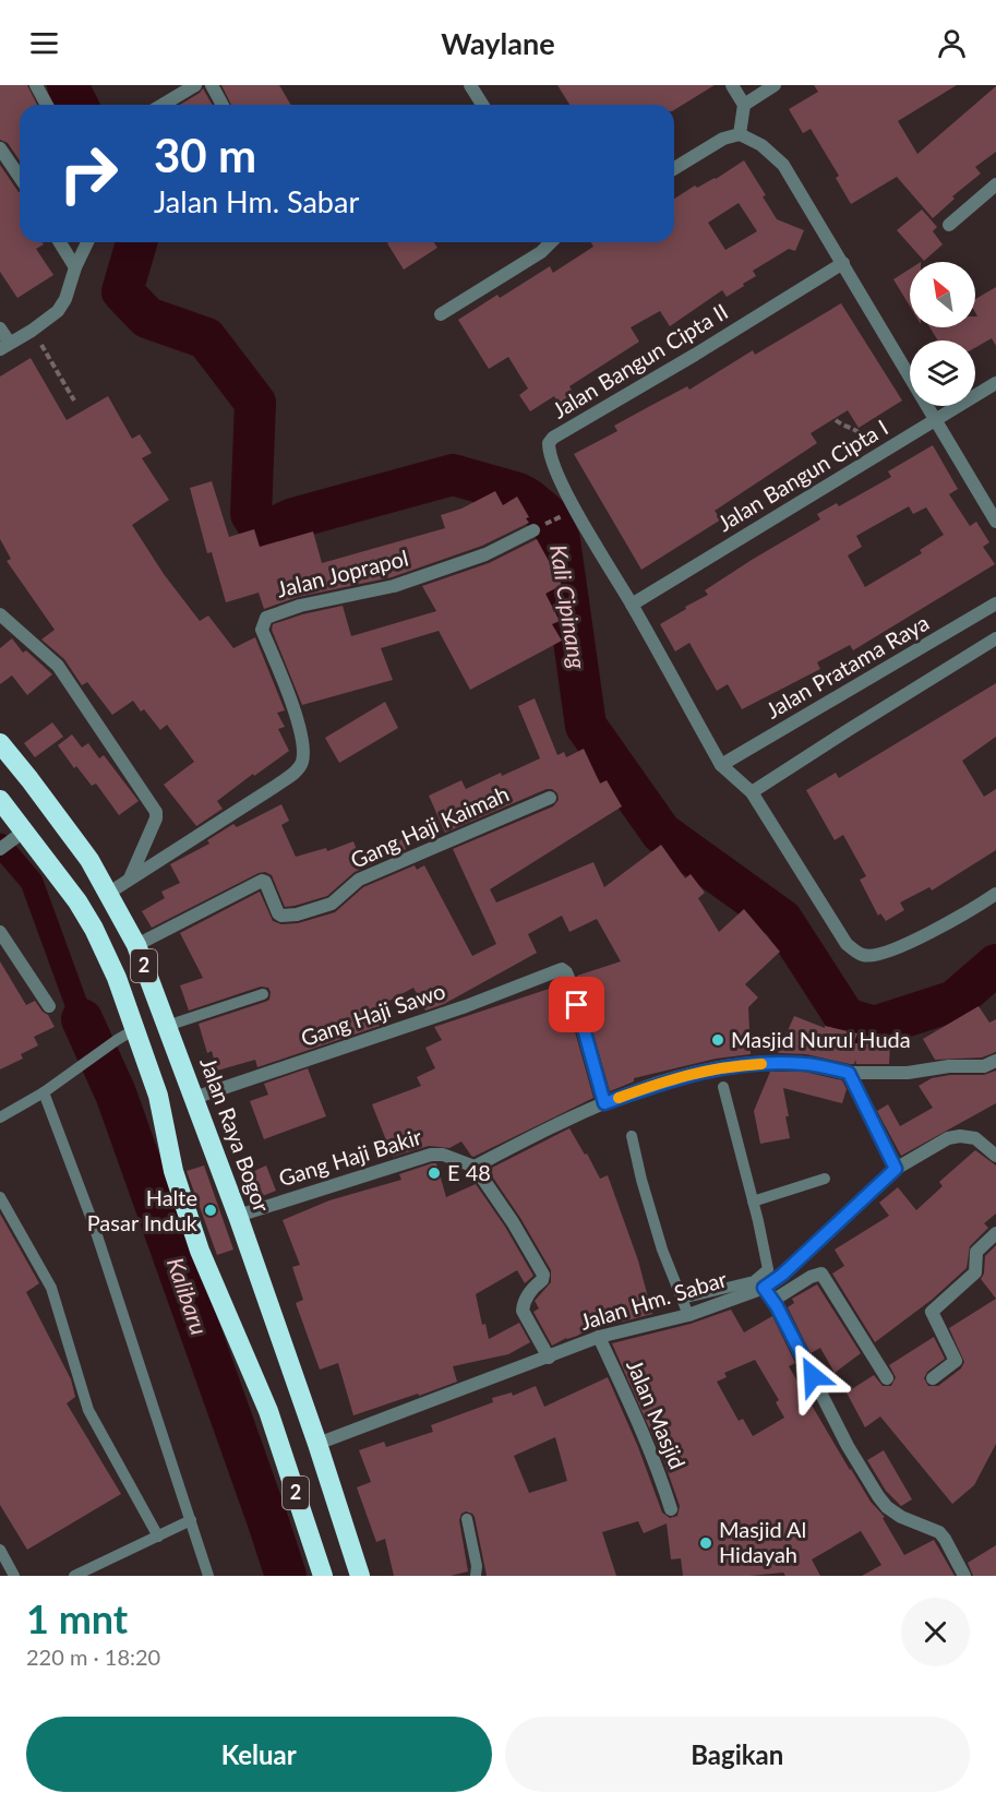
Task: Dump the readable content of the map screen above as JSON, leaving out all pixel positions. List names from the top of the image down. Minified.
{"streets":{"highway":["2","Jalan Raya Bogor"],"street":["Jalan Bangun Cipta II","Jalan Bangun Cipta I","Jalan Joprapol","Jalan Pratama Raya","Gang Haji Kaimah","Gang Haji Sawo","Gang Haji Bakir","Jalan Hm. Sabar","Jalan Masjid"]},"crossings":[["Jalan Bangun Cipta II","Jalan Bangun Cipta I"],["Jalan Joprapol","Jalan Raya Bogor"],["Gang Haji Kaimah","Jalan Raya Bogor"],["Gang Haji Sawo","Jalan Raya Bogor"],["Jalan Raya Bogor","Gang Haji Bakir"],["Jalan Raya Bogor","Jalan Hm. Sabar"],["Jalan Hm. Sabar","Jalan Masjid"]],"water":["Kali Cipinang","Kalibaru"],"places":["Masjid Nurul Huda","E 48","Halte Pasar Induk","Masjid Al Hidayah"],"north":"top left","page":{"header":"Waylane","turn":["30 m","Jalan Hm. Sabar"],"heading":["1 mnt","220 m · 18:20"],"buttons":["Keluar","Bagikan"]}}
